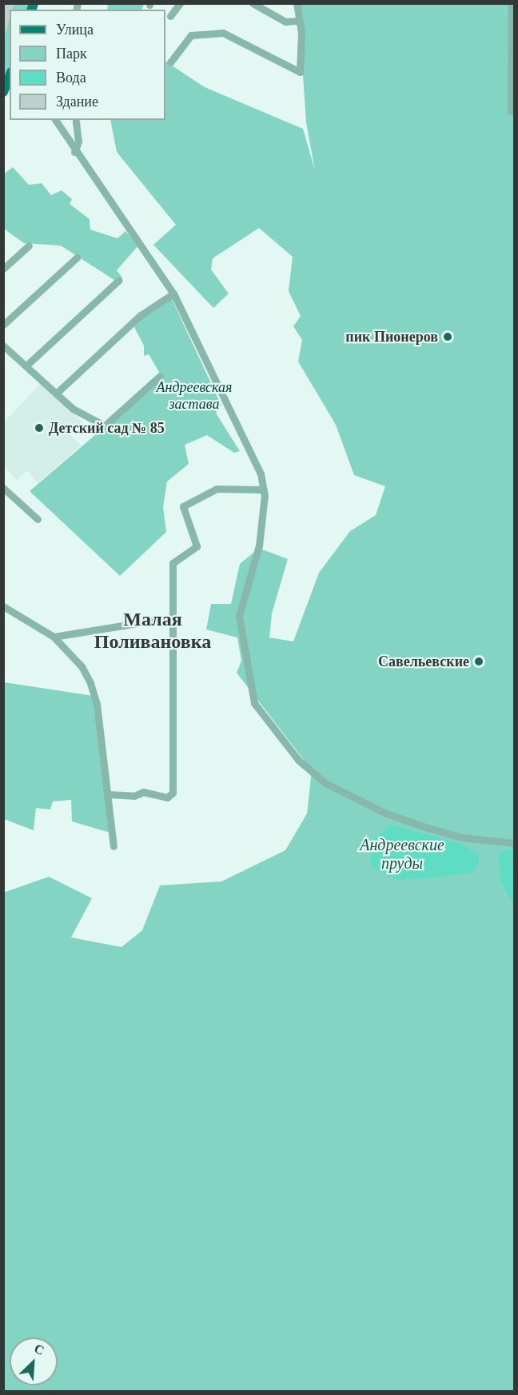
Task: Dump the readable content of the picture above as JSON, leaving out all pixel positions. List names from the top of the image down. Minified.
{"districts":["Малая Поливановка"],"water":["Андреевские пруды"],"parks":["Андреевская застава"],"places":["пик Пионеров","Детский сад № 85","Савельевские"],"legend":["Улица","Парк","Вода","Здание"],"north":"top right"}
